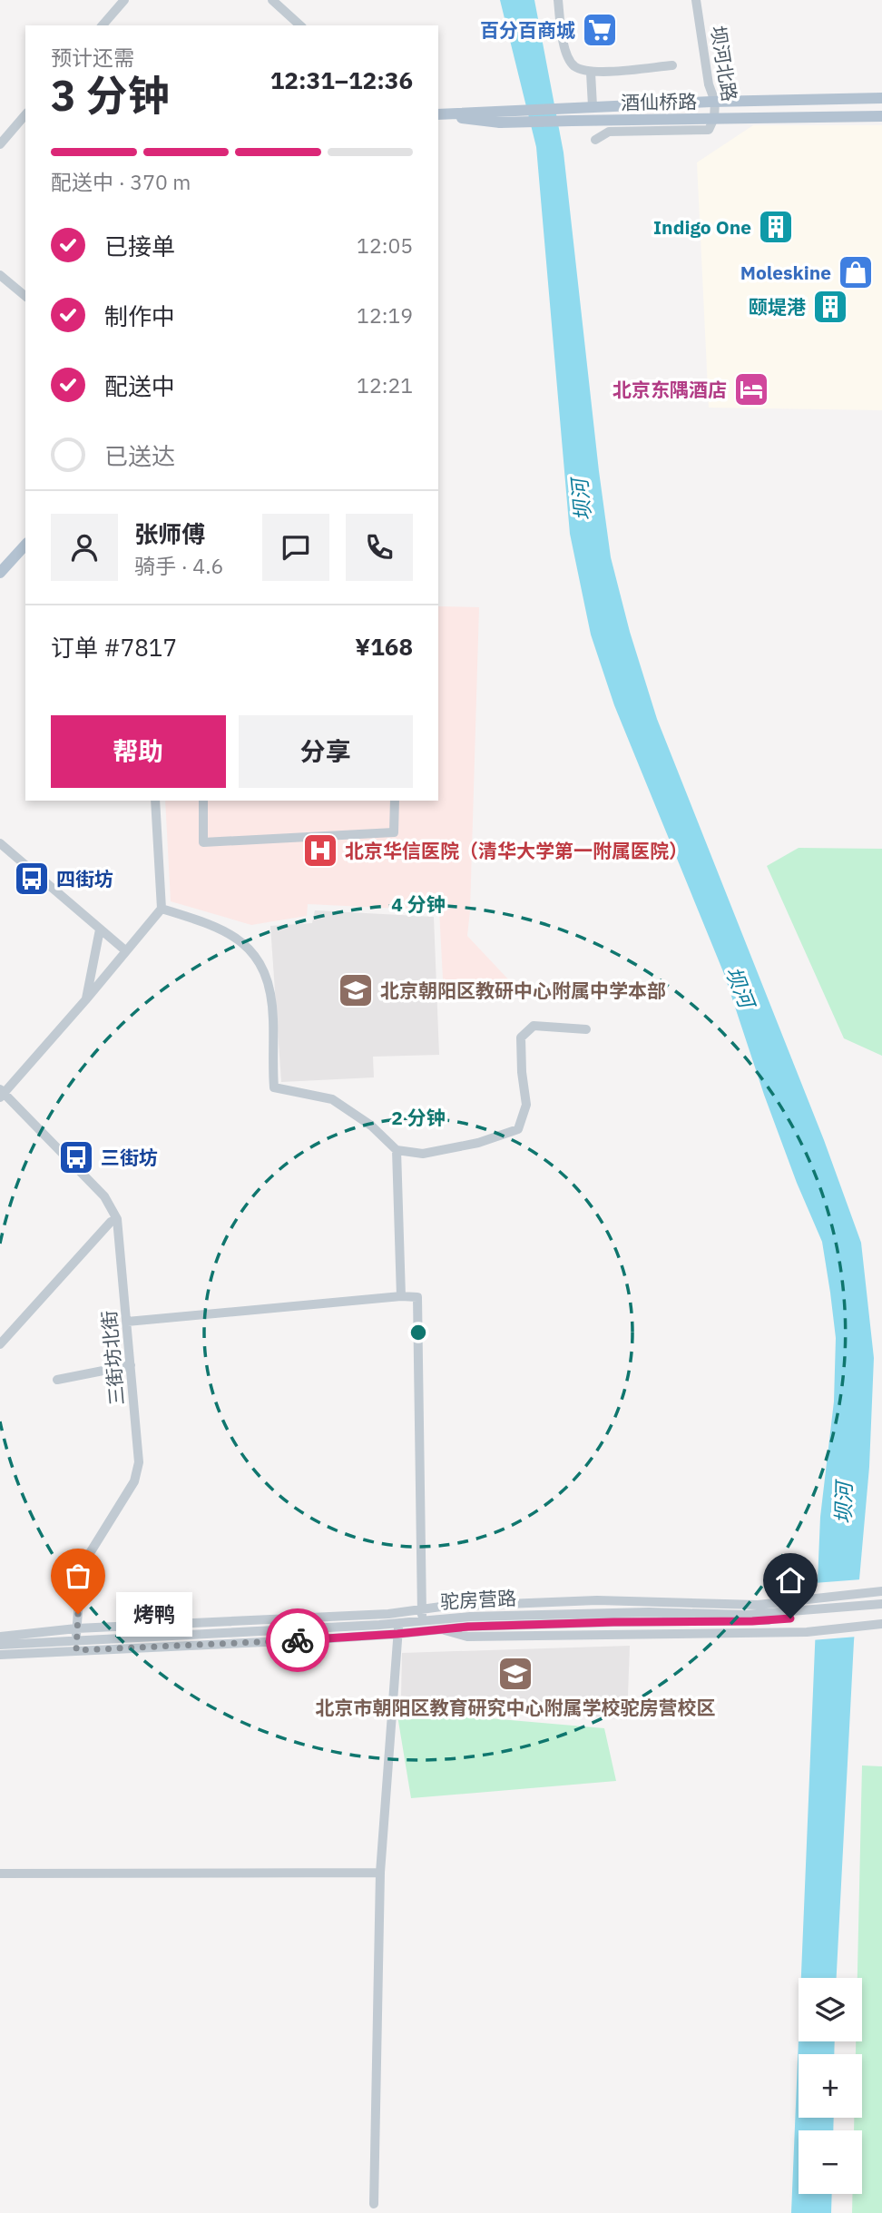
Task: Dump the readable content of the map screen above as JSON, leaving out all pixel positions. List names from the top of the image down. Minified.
{"streets":{"main road":["酒仙桥路"],"street":["坝河北路","三街坊北街","驼房营路"]},"crossings":[["坝河北路","酒仙桥路"],["三街坊北街","驼房营路"]],"water":["坝河"],"places":{"supermarket":["百分百商城"],"building":["Indigo One","颐堤港"],"shop":["Moleskine"],"hotel":["北京东隅酒店"],"hospital":["北京华信医院（清华大学第一附属医院）"],"bus stop":["四街坊","三街坊"],"school or university":["北京朝阳区教研中心附属中学本部","北京市朝阳区教育研究中心附属学校驼房营校区"],"other":["烤鸭"]},"page":{"heading":["3 分钟","预计还需","12:31–12:36"],"panel":["张师傅","骑手 · 4.6","订单 #7817","¥168"],"bar":"配送中 · 370 m","list":[["已接单","12:05"],["制作中","12:19"],["配送中","12:21"],"已送达"],"buttons":["帮助","分享"],"bubble":"烤鸭","map_buttons":["+","−"]},"rings":["4 分钟","2 分钟"]}
